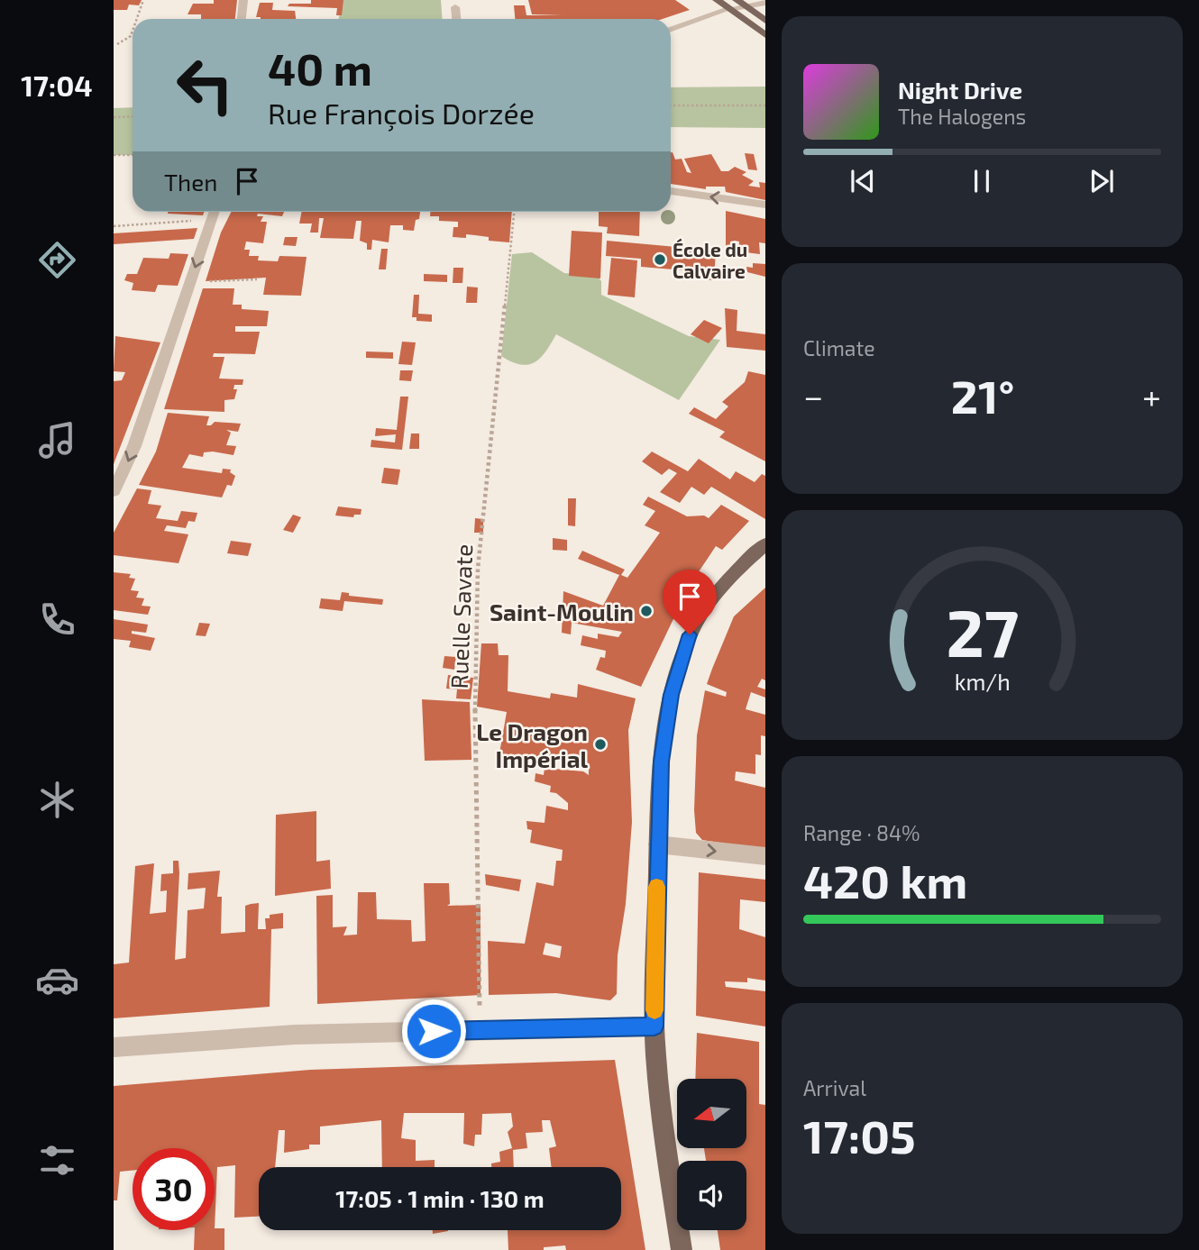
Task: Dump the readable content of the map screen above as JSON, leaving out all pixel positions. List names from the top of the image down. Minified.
{"streets":{"path":["Ruelle Savate"]},"places":["École du Calvaire","Saint-Moulin","Le Dragon Impérial"],"north":"left","page":{"tabs":"17:04","turn":["40 m","Rue François Dorzée"],"song":["Night Drive","The Halogens"],"then":"Then","tile":["Climate",["Range · 84%","420 km"],["Arrival","17:05"]],"heat":["−","21°","+"],"limit":"30","trip":"17:05 · 1 min · 130 m","gauge":["27","km/h"]}}
